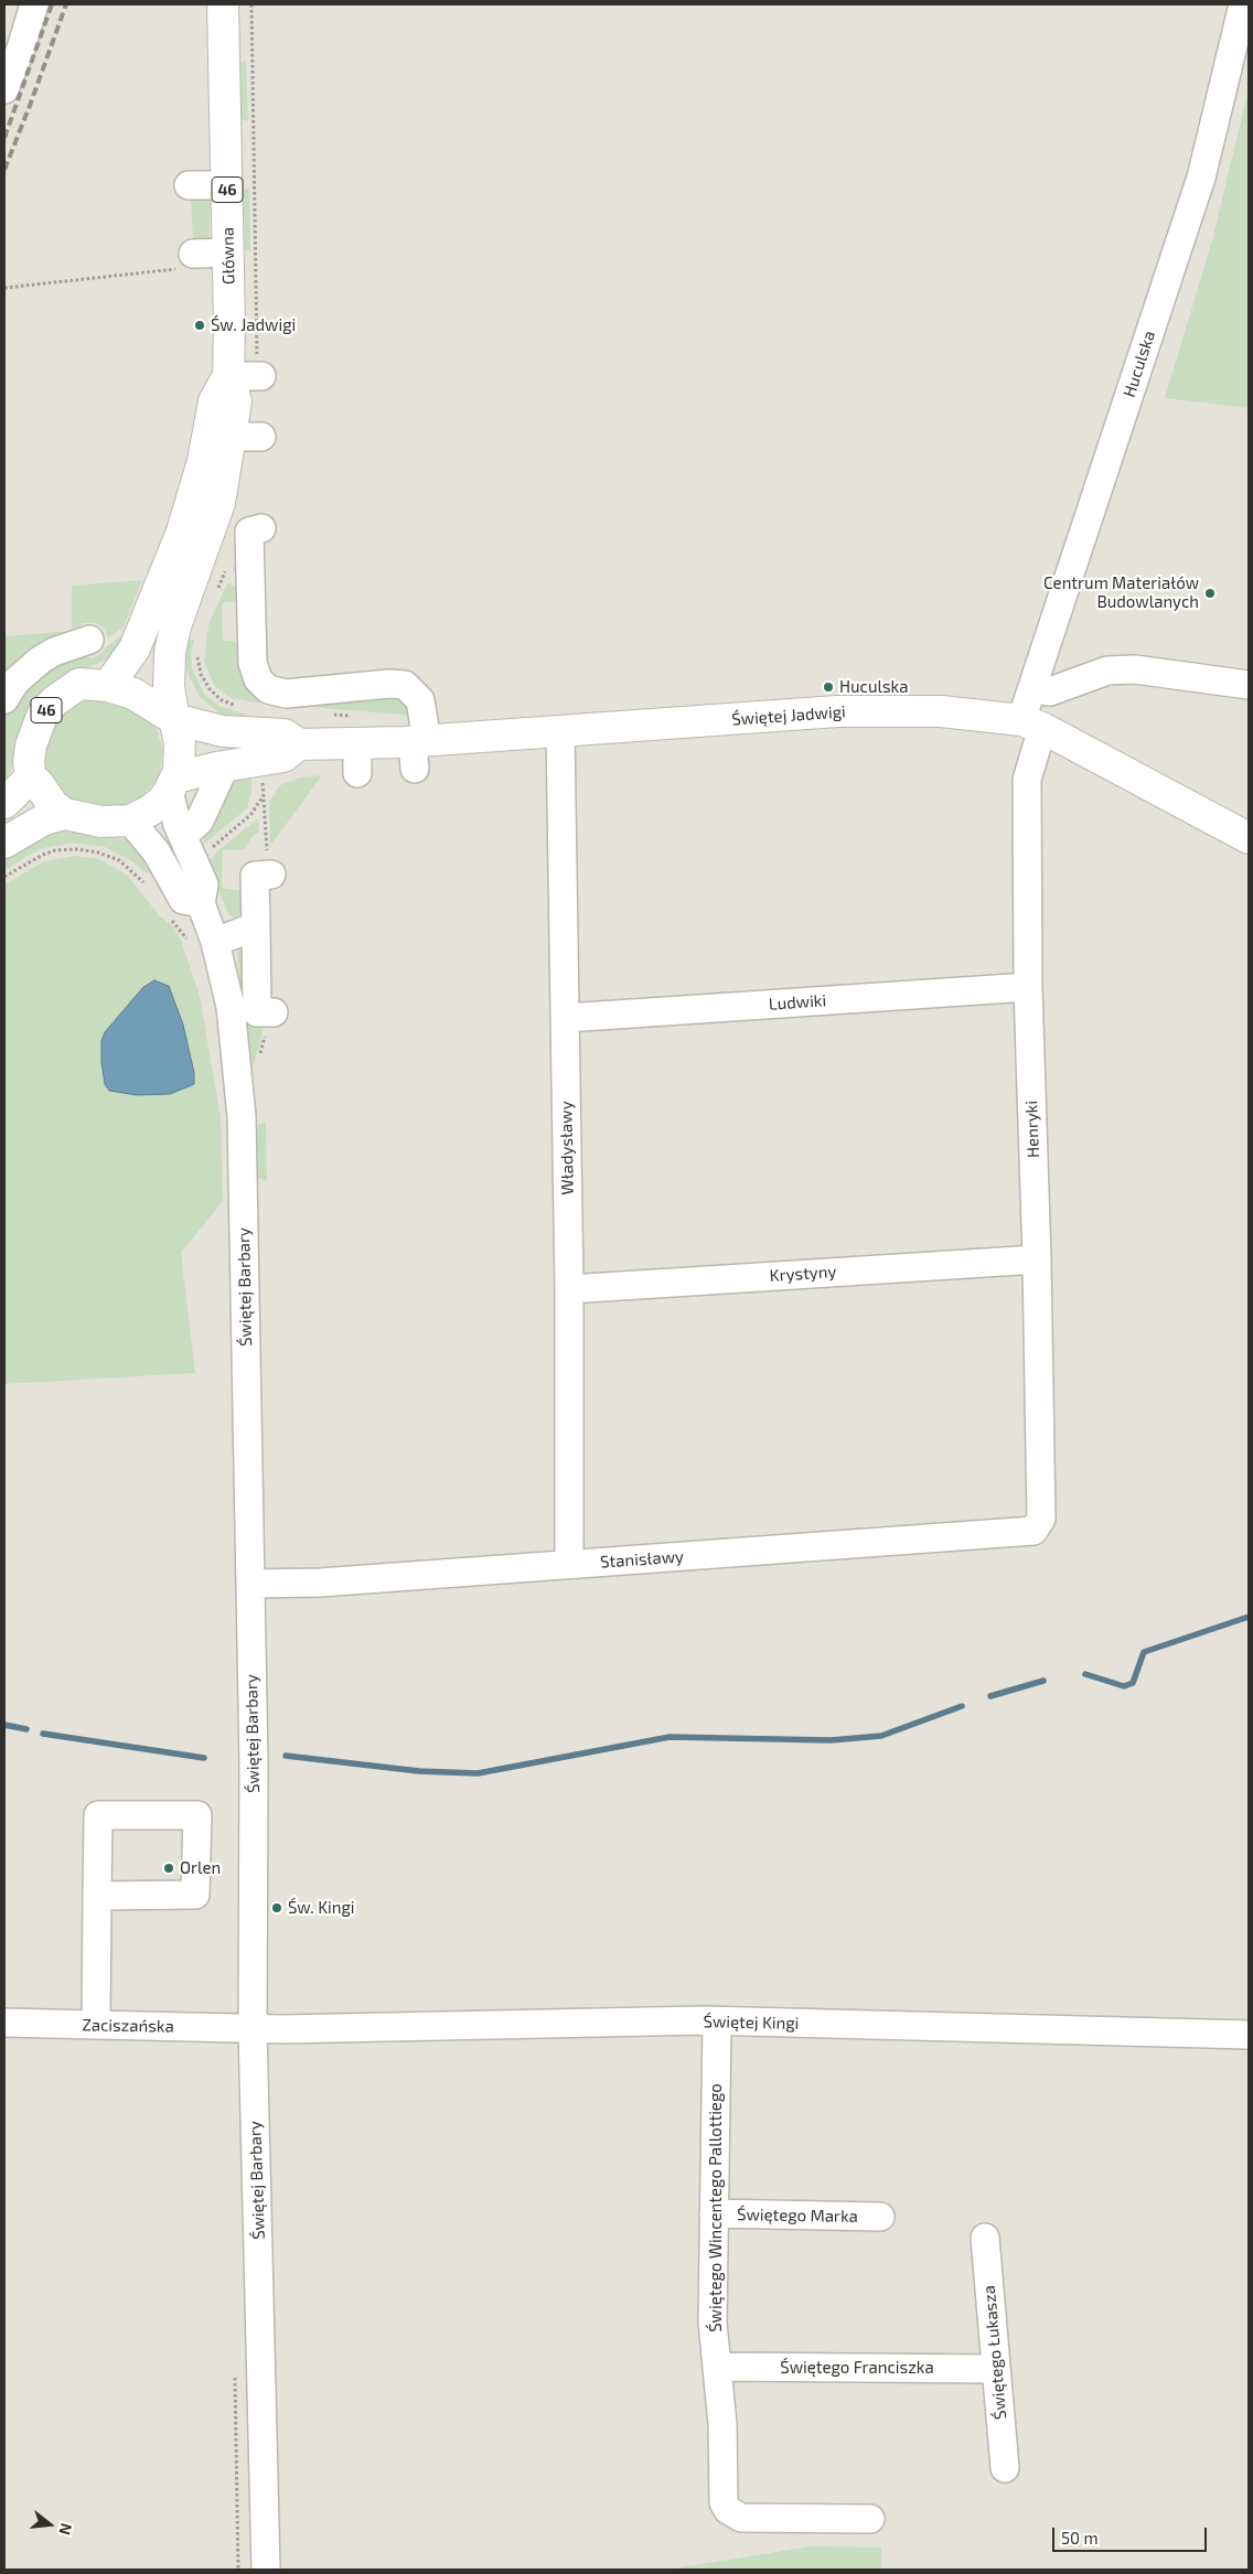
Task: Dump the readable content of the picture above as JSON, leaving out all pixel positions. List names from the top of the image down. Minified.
{"streets":{"main road":["46","Główna","Świętej Jadwigi"],"street":["Huculska","Ludwiki","Henryki","Władysławy","Krystyny","Świętej Barbary","Stanisławy","Świętej Kingi","Zaciszańska","Świętego Wincentego Pallottiego","Świętego Marka","Świętego Łukasza","Świętego Franciszka"]},"crossings":[["46","Główna"],["46","Świętej Jadwigi"],["46","Świętej Barbary"],["Główna","Świętej Jadwigi"],["Główna","Świętej Barbary"],["Huculska","Świętej Jadwigi"],["Huculska","Henryki"],["Świętej Jadwigi","Henryki"],["Świętej Jadwigi","Władysławy"],["Świętej Jadwigi","Świętej Barbary"],["Ludwiki","Henryki"],["Ludwiki","Władysławy"],["Henryki","Krystyny"],["Henryki","Stanisławy"],["Władysławy","Krystyny"],["Władysławy","Stanisławy"],["Świętej Barbary","Stanisławy"],["Świętej Barbary","Świętej Kingi"],["Świętej Barbary","Zaciszańska"],["Świętej Kingi","Zaciszańska"],["Świętej Kingi","Świętego Wincentego Pallottiego"],["Świętego Wincentego Pallottiego","Świętego Marka"],["Świętego Wincentego Pallottiego","Świętego Franciszka"],["Świętego Łukasza","Świętego Franciszka"]],"places":["Św. Jadwigi","Centrum Materiałów Budowlanych","Huculska","Orlen","Św. Kingi"],"scale_bar":"50 m","north":"right"}
